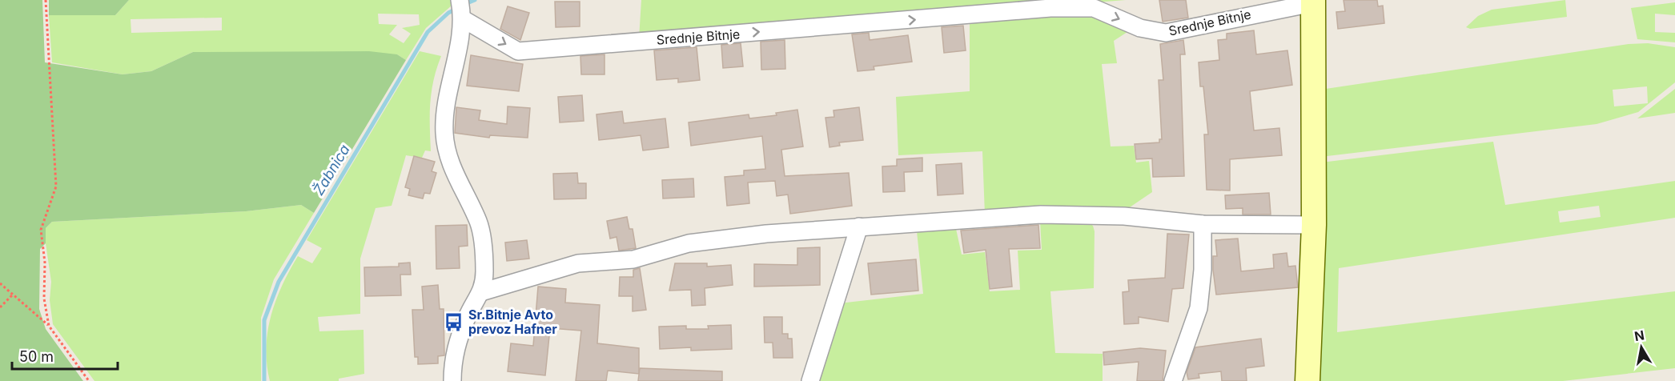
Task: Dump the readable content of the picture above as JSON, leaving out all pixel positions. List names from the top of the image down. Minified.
{"streets":{"main road":["Srednje Bitnje"]},"one_way":["Srednje Bitnje"],"water":["Žabnica"],"places":{"bus stop":["Sr.Bitnje Avto prevoz Hafner"]},"scale_bar":"50 m","north":"top"}
